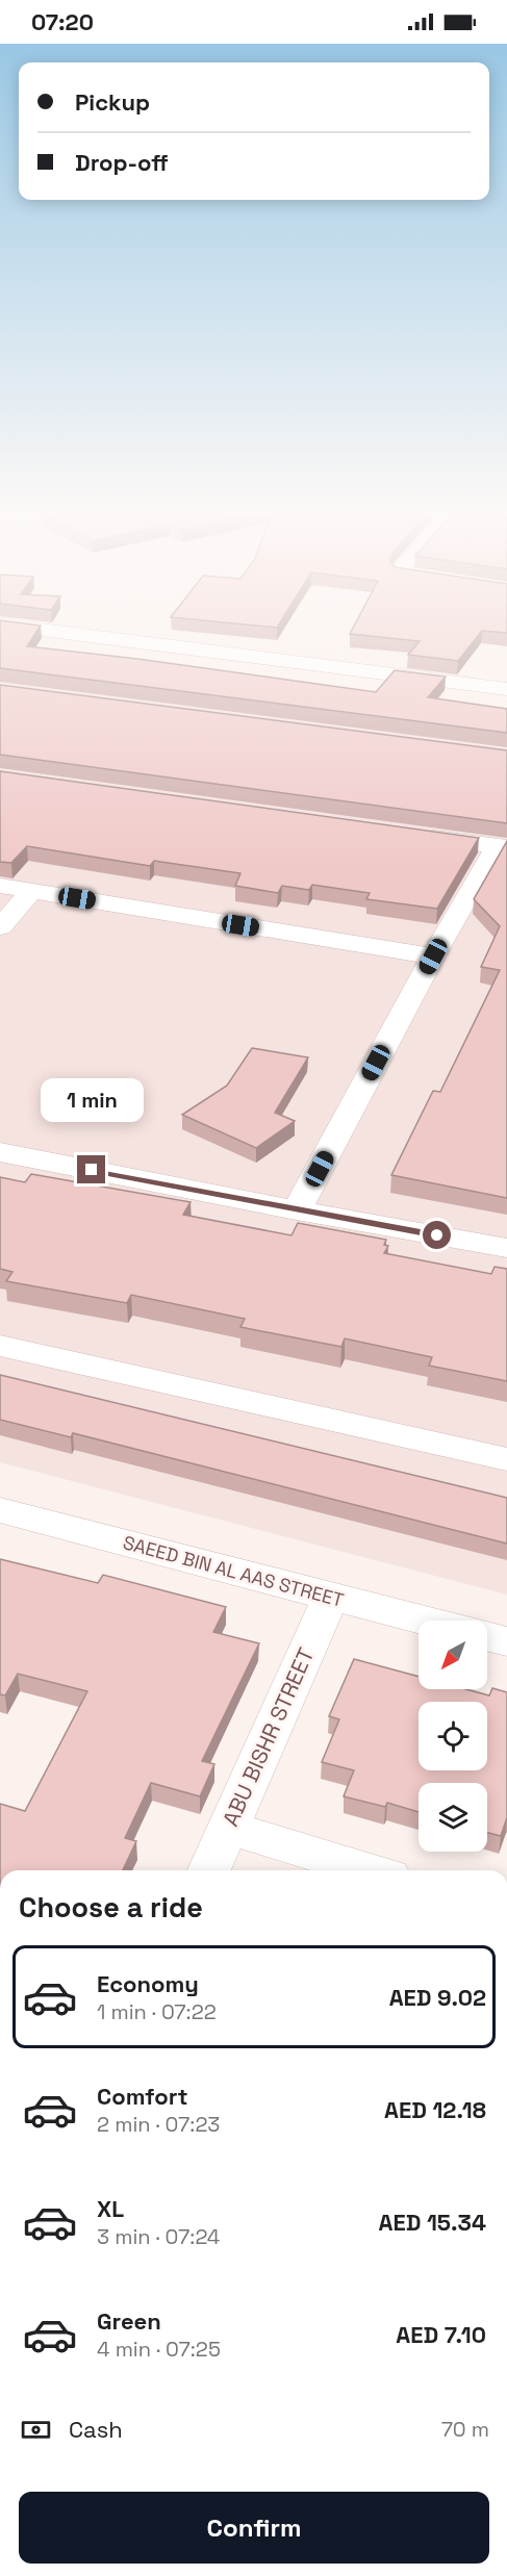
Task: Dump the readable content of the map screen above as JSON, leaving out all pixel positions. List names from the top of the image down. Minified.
{"streets":{"street":["SAEED BIN AL AAS STREET","ABU BISHR STREET"]},"crossings":[["SAEED BIN AL AAS STREET","ABU BISHR STREET"]],"north":"bottom left","page":{"status":"07:20","banner":["Pickup","Drop-off"],"bubble":"1 min","heading":"Choose a ride","list":[{"name":"Economy","note":"1 min · 07:22","value":"AED 9.02"},{"name":"Comfort","note":"2 min · 07:23","value":"AED 12.18"},{"name":"XL","note":"3 min · 07:24","value":"AED 15.34"},{"name":"Green","note":"4 min · 07:25","value":"AED 7.10"}],"pay":["Cash","70 m"],"buttons":"Confirm"}}
